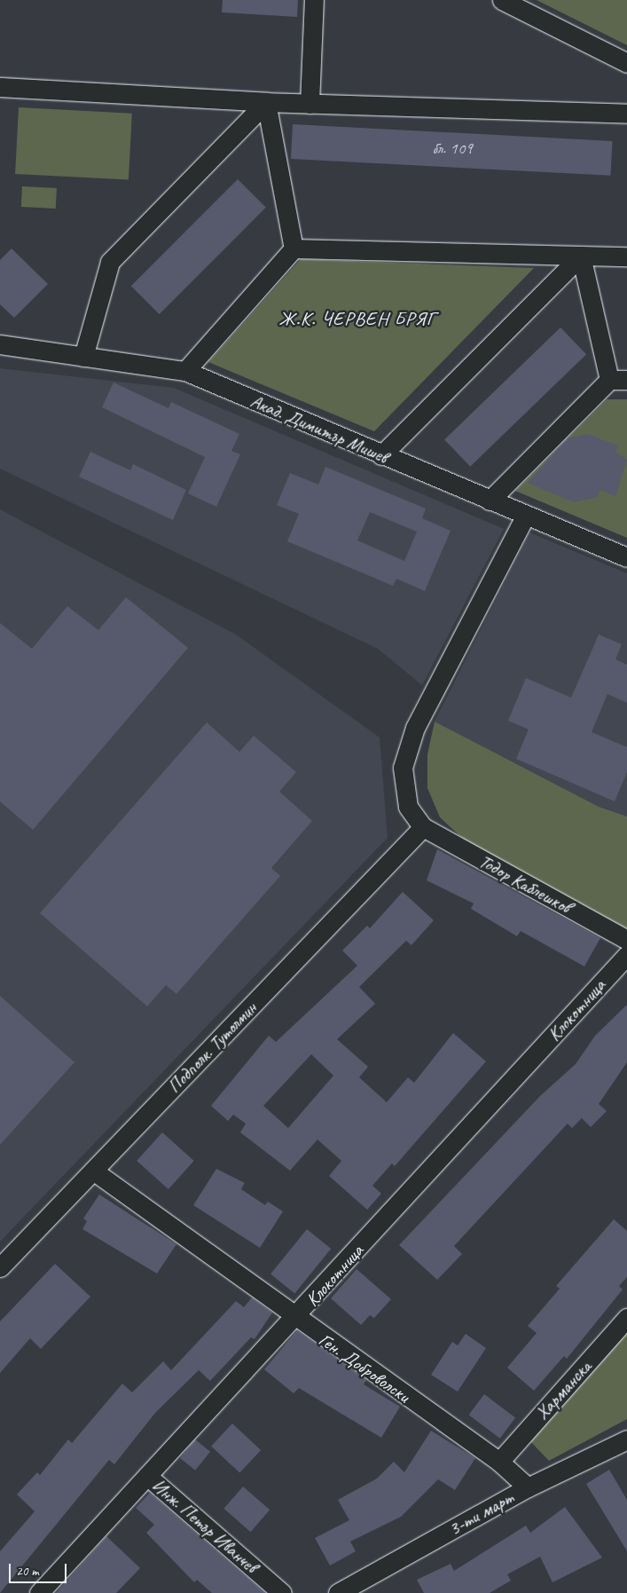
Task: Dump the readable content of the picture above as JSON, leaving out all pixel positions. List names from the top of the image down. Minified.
{"streets":{"street":["Акад. Димитър Мишев","Тодор Каблешков","Клокотница","Подполк. Тутолмин","Ген. Доброволски","Харманска","3-ти март","Инж. Петър Иванчев"]},"crossings":[["Тодор Каблешков","Подполк. Тутолмин"],["Клокотница","Ген. Доброволски"],["Клокотница","Инж. Петър Иванчев"],["Подполк. Тутолмин","Ген. Доброволски"],["Ген. Доброволски","Харманска"],["Ген. Доброволски","3-ти март"]],"districts":["Ж.К. ЧЕРВЕН БРЯГ"],"house_numbers":["бл. 109"],"scale_bar":"20 m"}
